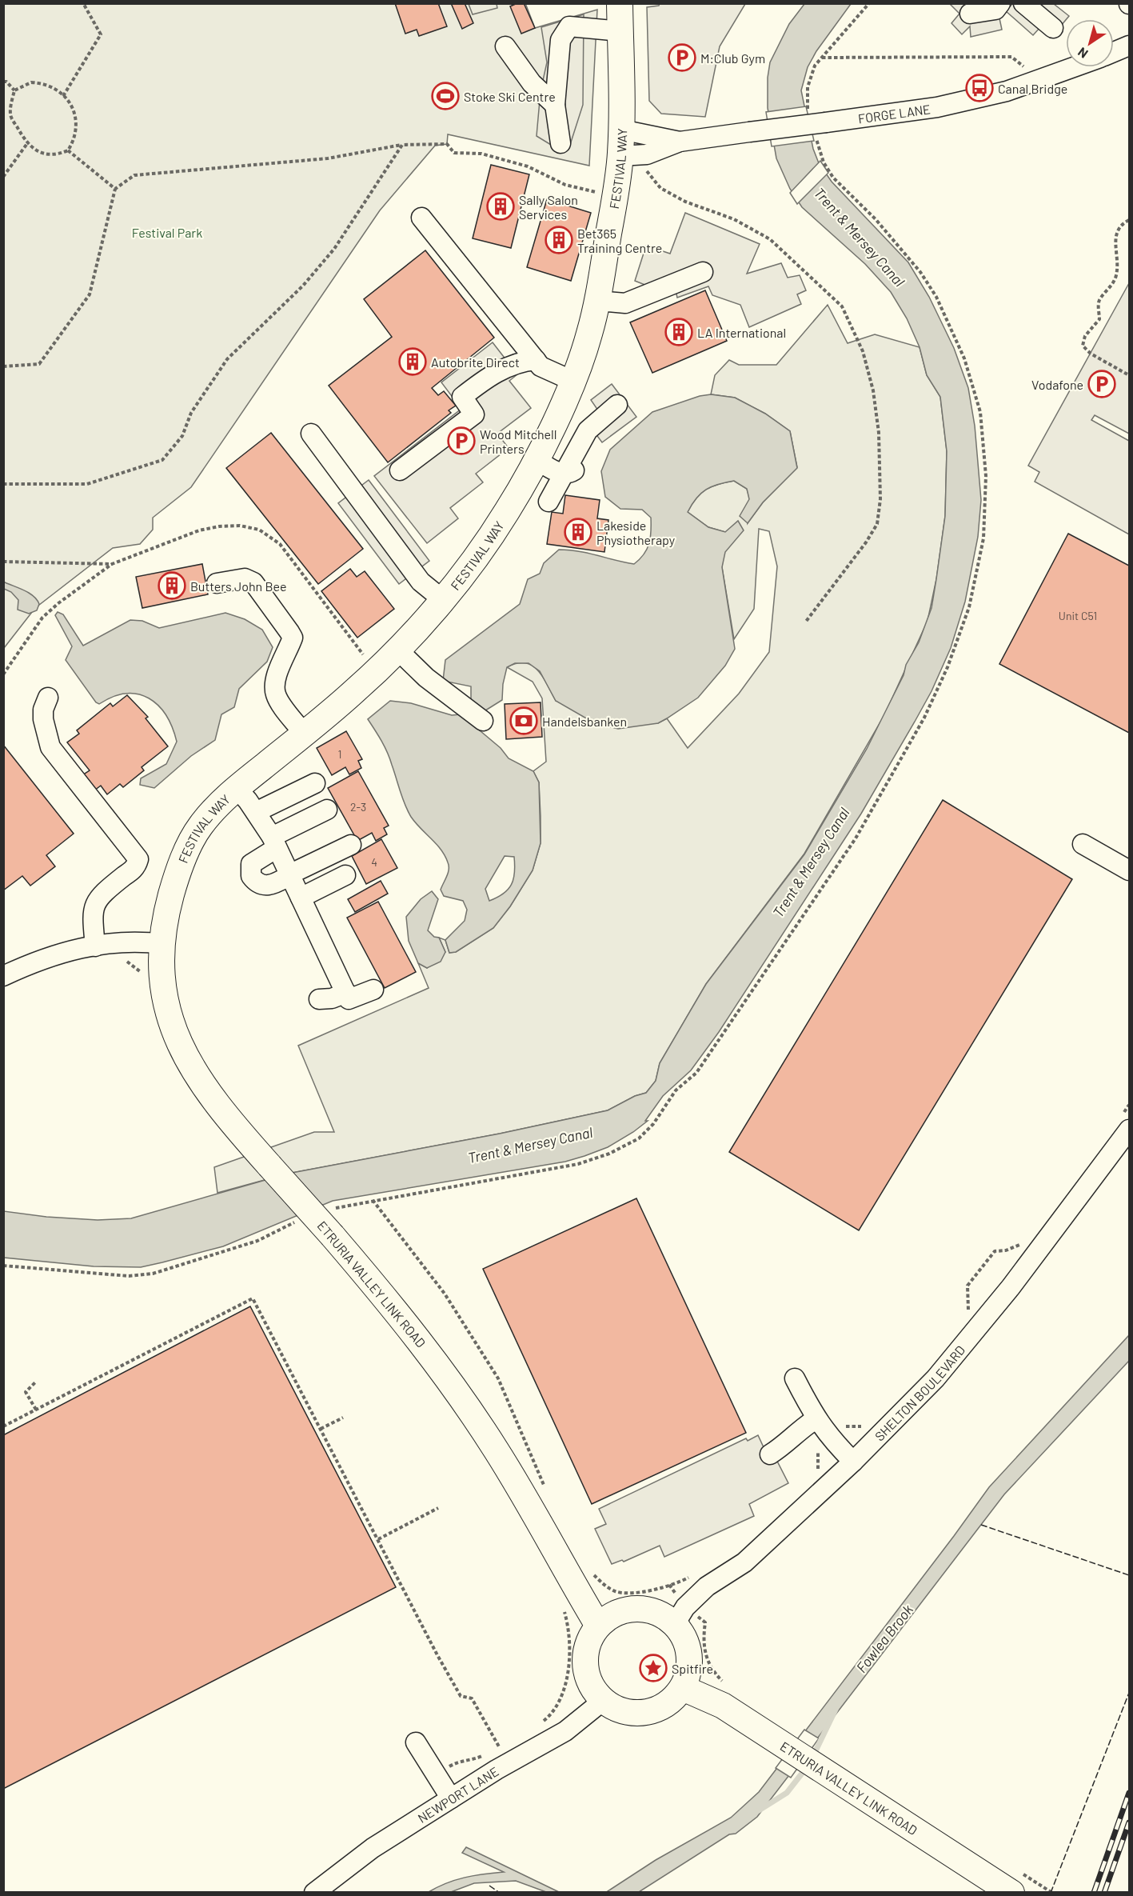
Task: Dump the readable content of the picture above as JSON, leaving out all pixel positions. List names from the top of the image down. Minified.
{"streets":{"main road":["FESTIVAL WAY","ETRURIA VALLEY LINK ROAD"],"street":["FORGE LANE","SHELTON BOULEVARD","NEWPORT LANE"]},"crossings":[["FORGE LANE","FESTIVAL WAY"],["FESTIVAL WAY","ETRURIA VALLEY LINK ROAD"],["ETRURIA VALLEY LINK ROAD","SHELTON BOULEVARD"],["ETRURIA VALLEY LINK ROAD","NEWPORT LANE"],["SHELTON BOULEVARD","NEWPORT LANE"]],"water":["Trent & Mersey Canal","Fowlea Brook"],"parks":["Festival Park"],"places":{"parking":["M:Club Gym","Vodafone","Wood Mitchell Printers"],"bus stop":["Canal Bridge"],"sports":["Stoke Ski Centre"],"building":["Sally Salon Services","Bet365 Training Centre","LA International","Autobrite Direct","Lakeside Physiotherapy","Butters John Bee"],"bank":["Handelsbanken"],"place":["Spitfire"]},"house_numbers":["Unit C51","1","2-3","4"],"north":"bottom left"}
